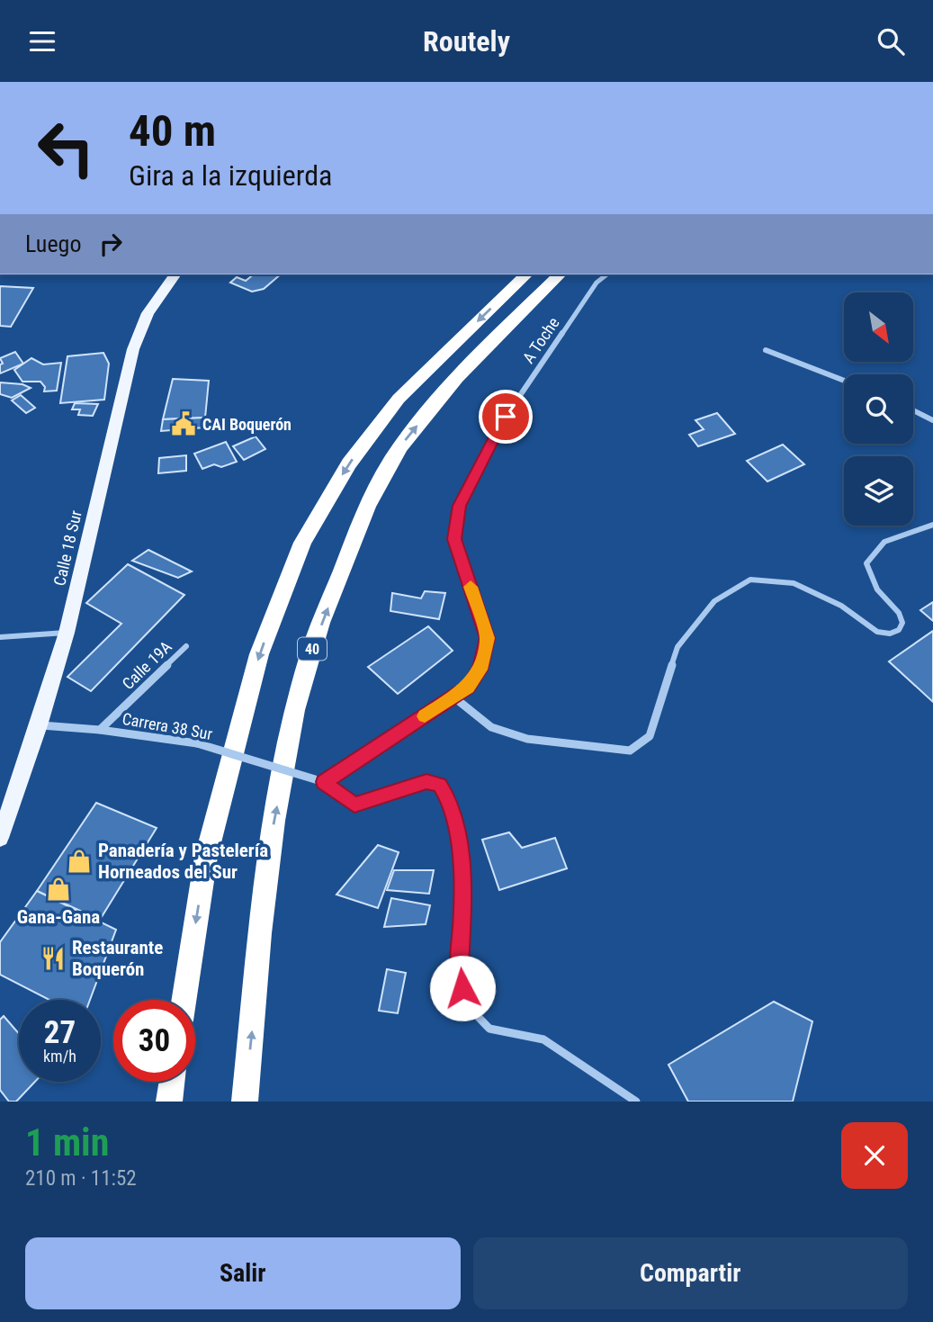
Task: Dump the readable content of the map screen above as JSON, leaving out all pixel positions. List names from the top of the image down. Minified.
{"streets":{"highway":["40"],"main road":["Calle 18 Sur"],"street":["A Toche","Calle 19A","Carrera 38 Sur"]},"crossings":[["A Toche","Carrera 38 Sur"],["Calle 18 Sur","Carrera 38 Sur"],["Calle 19A","Carrera 38 Sur"]],"places":{"public building":["CAI Boquerón"],"shop":["Panadería y Pastelería Horneados del Sur","Gana-Gana"],"restaurant":["Restaurante Boquerón"]},"north":"bottom right","page":{"header":"Routely","turn":["40 m","Gira a la izquierda"],"then":"Luego","speed":"27 km/h","limit":"30","heading":["1 min","210 m · 11:52"],"buttons":["Salir","Compartir"]}}
